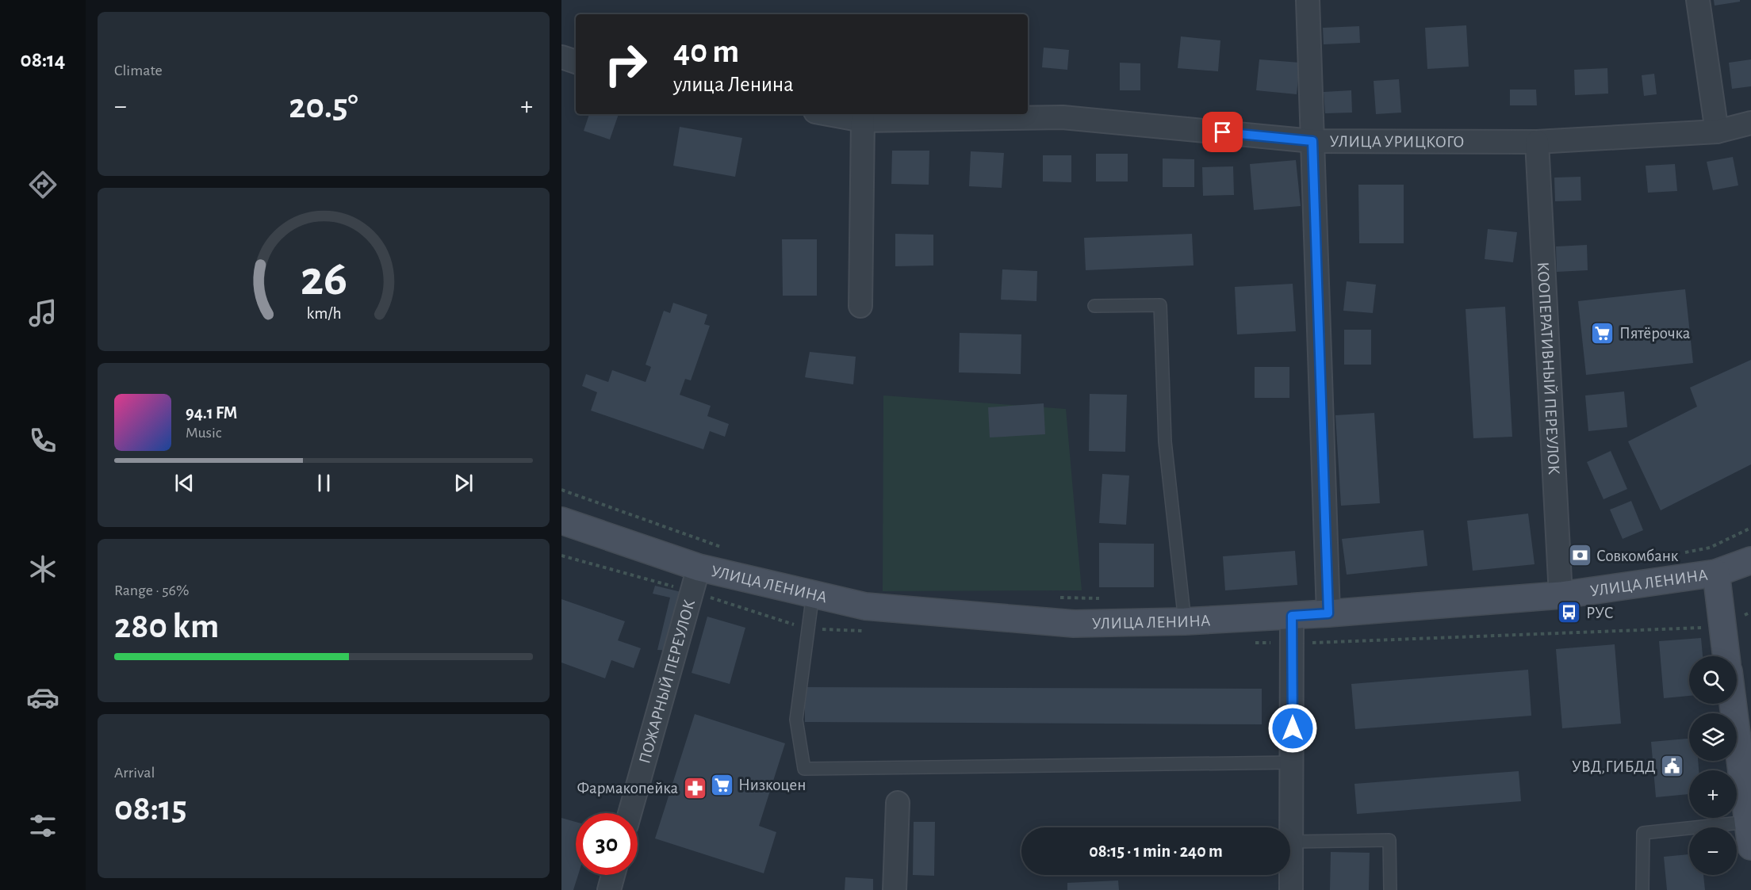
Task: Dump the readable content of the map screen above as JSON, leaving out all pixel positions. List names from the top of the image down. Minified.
{"streets":{"main road":["УЛИЦА ЛЕНИНА"],"street":["УЛИЦА УРИЦКОГО","КООПЕРАТИВНЫЙ ПЕРЕУЛОК","ПОЖАРНЫЙ ПЕРЕУЛОК"]},"crossings":[["УЛИЦА УРИЦКОГО","КООПЕРАТИВНЫЙ ПЕРЕУЛОК"],["КООПЕРАТИВНЫЙ ПЕРЕУЛОК","УЛИЦА ЛЕНИНА"],["УЛИЦА ЛЕНИНА","ПОЖАРНЫЙ ПЕРЕУЛОК"]],"places":{"supermarket":["Пятёрочка","Низкоцен"],"bank":["Совкомбанк"],"bus stop":["РУС"],"public building":["УВД,ГИБДД"],"pharmacy":["Фармакопейка"]},"page":{"tabs":"08:14","tile":["Climate",["Range · 56%","280 km"],["Arrival","08:15"]],"turn":["40 m","улица Ленина"],"heat":["−","20.5°","+"],"song":["94.1 FM","Music"],"map_buttons":["+","−"],"limit":"30","trip":"08:15 · 1 min · 240 m","gauge":["26","km/h"]}}
